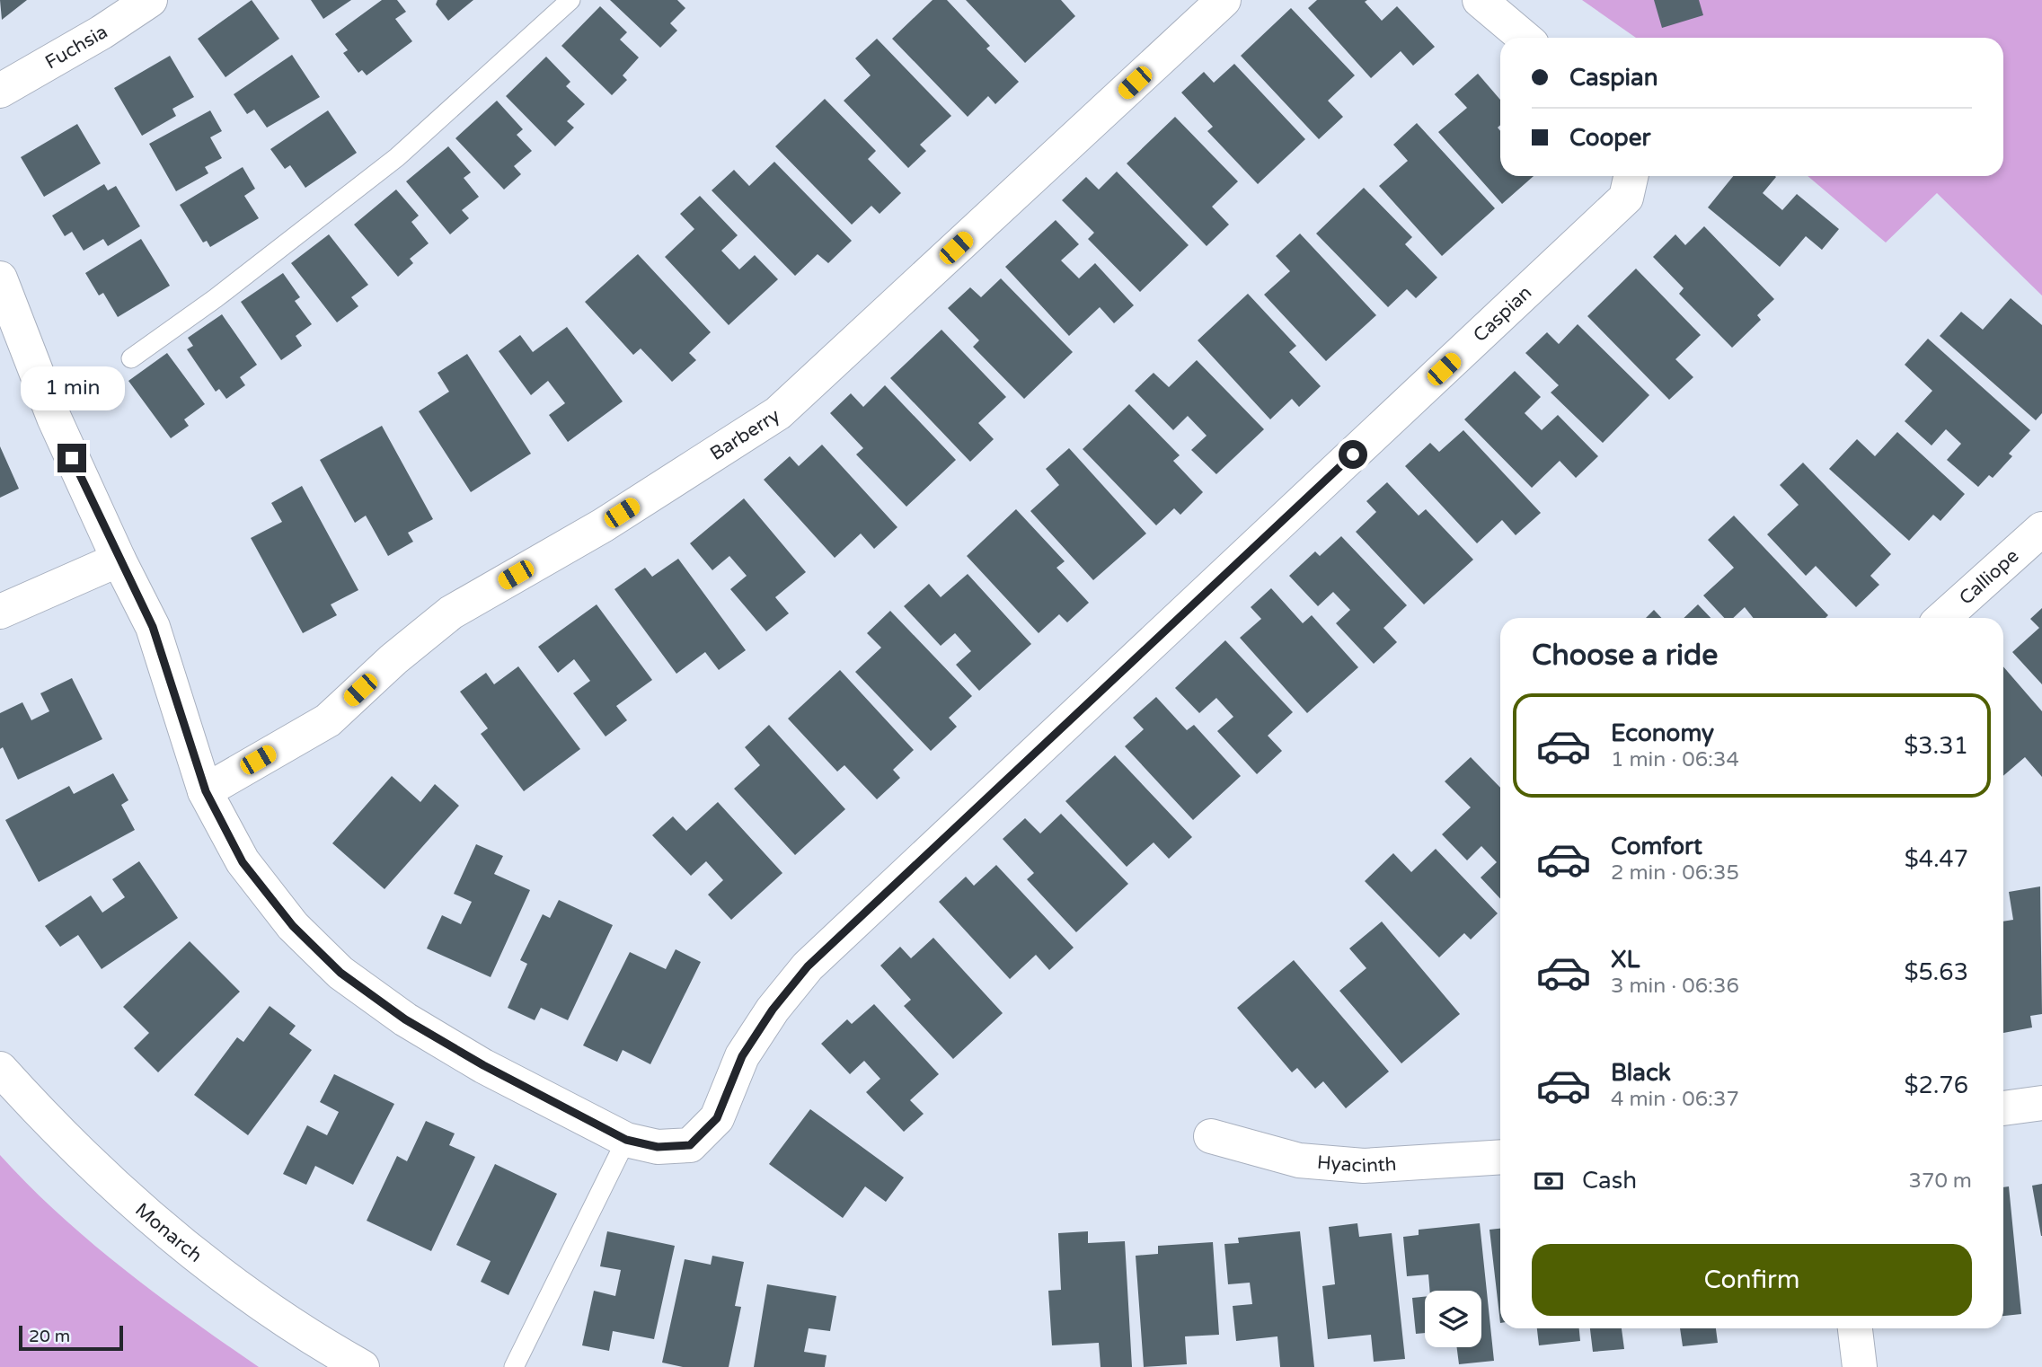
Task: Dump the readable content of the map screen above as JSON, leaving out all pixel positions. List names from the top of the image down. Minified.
{"streets":{"street":["Fuchsia","Caspian","Barberry","Calliope","Hyacinth","Monarch"]},"crossings":[["Caspian","Barberry"]],"scale_bar":"20 m","page":{"banner":["Caspian","Cooper"],"bubble":"1 min","heading":"Choose a ride","list":[{"name":"Economy","note":"1 min · 06:34","value":"$3.31"},{"name":"Comfort","note":"2 min · 06:35","value":"$4.47"},{"name":"XL","note":"3 min · 06:36","value":"$5.63"},{"name":"Black","note":"4 min · 06:37","value":"$2.76"}],"pay":["Cash","370 m"],"buttons":"Confirm","scale":"20 m"}}
